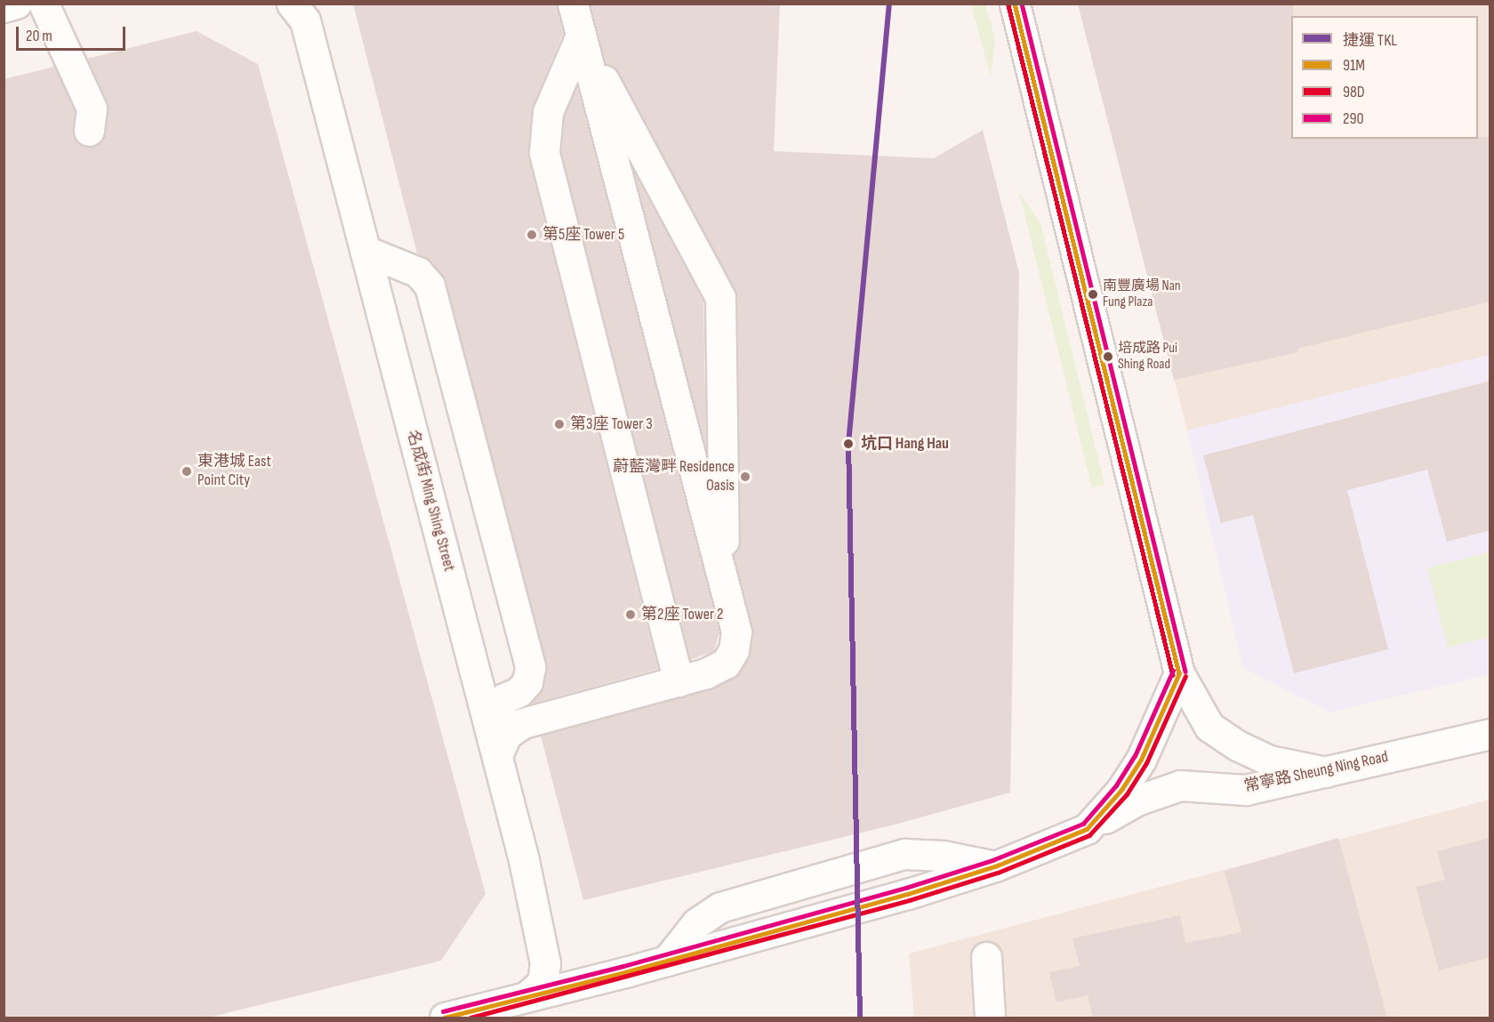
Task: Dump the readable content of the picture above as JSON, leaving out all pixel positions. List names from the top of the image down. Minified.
{"streets":{"street":["名成街 Ming Shing Street","常寧路 Sheung Ning Road"]},"crossings":[["名成街 Ming Shing Street","常寧路 Sheung Ning Road"]],"places":["第5座 Tower 5","南豐廣場 Nan Fung Plaza","培成路 Pui Shing Road","第3座 Tower 3","坑口 Hang Hau","東港城 East Point City","蔚藍灣畔 Residence Oasis","第2座 Tower 2"],"lines":["metro line TKL","transit line 91M","transit line 290","transit line 98D"],"legend":["捷運 TKL","91M","98D","290"],"scale_bar":"20 m"}
